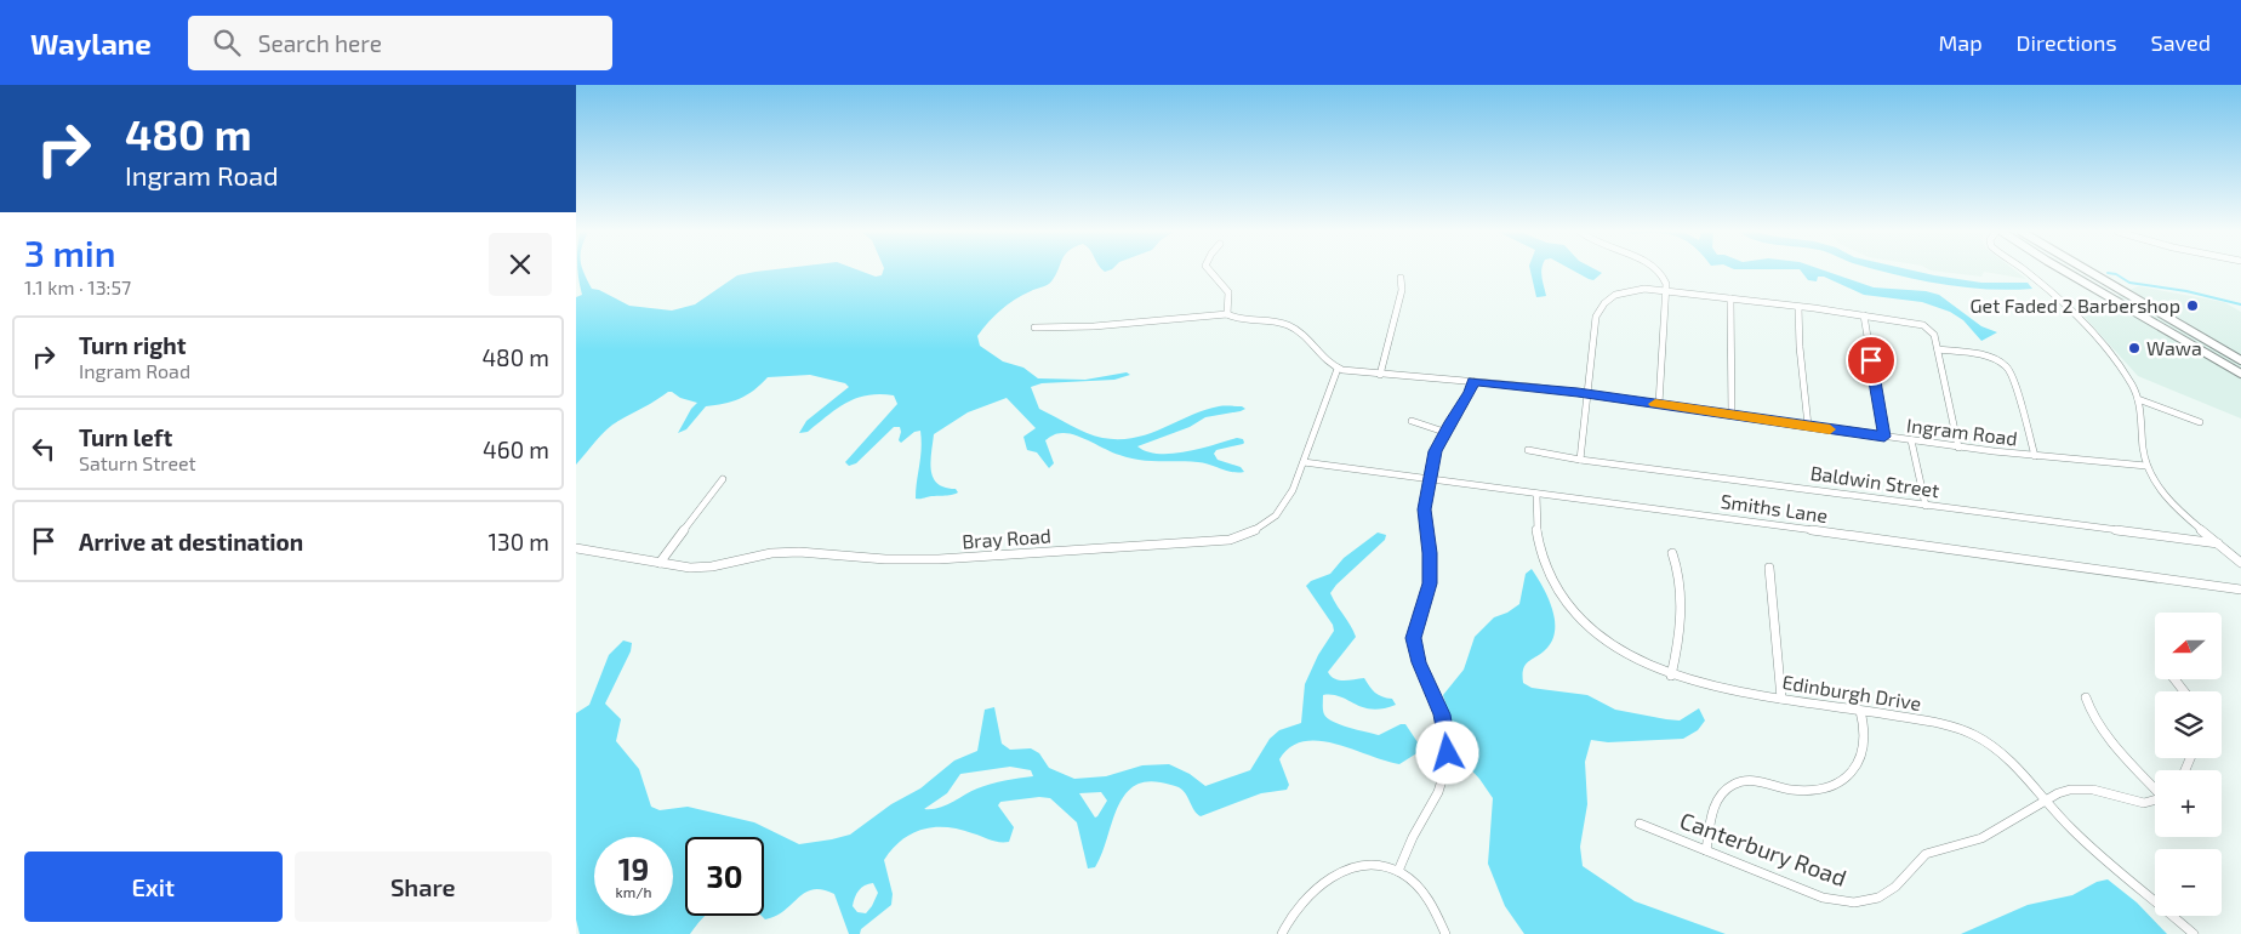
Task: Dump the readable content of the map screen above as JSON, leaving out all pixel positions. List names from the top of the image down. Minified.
{"streets":{"street":["Ingram Road","Baldwin Street","Smiths Lane","Bray Road","Edinburgh Drive","Canterbury Road"]},"crossings":[["Ingram Road","Bray Road"],["Smiths Lane","Bray Road"],["Smiths Lane","Edinburgh Drive"],["Edinburgh Drive","Canterbury Road"]],"places":["Get Faded 2 Barbershop","Wawa"],"north":"left","page":{"header":"Waylane","search":"Search here","nav":["Map","Directions","Saved"],"turn":["480 m","Ingram Road"],"heading":["3 min","1.1 km · 13:57"],"list":[{"name":"Turn right","note":"Ingram Road","value":"480 m"},{"name":"Turn left","note":"Saturn Street","value":"460 m"},{"name":"Arrive at destination","value":"130 m"}],"map_buttons":["+","−"],"speed":"19 km/h","limit":"30","buttons":["Exit","Share"]}}
